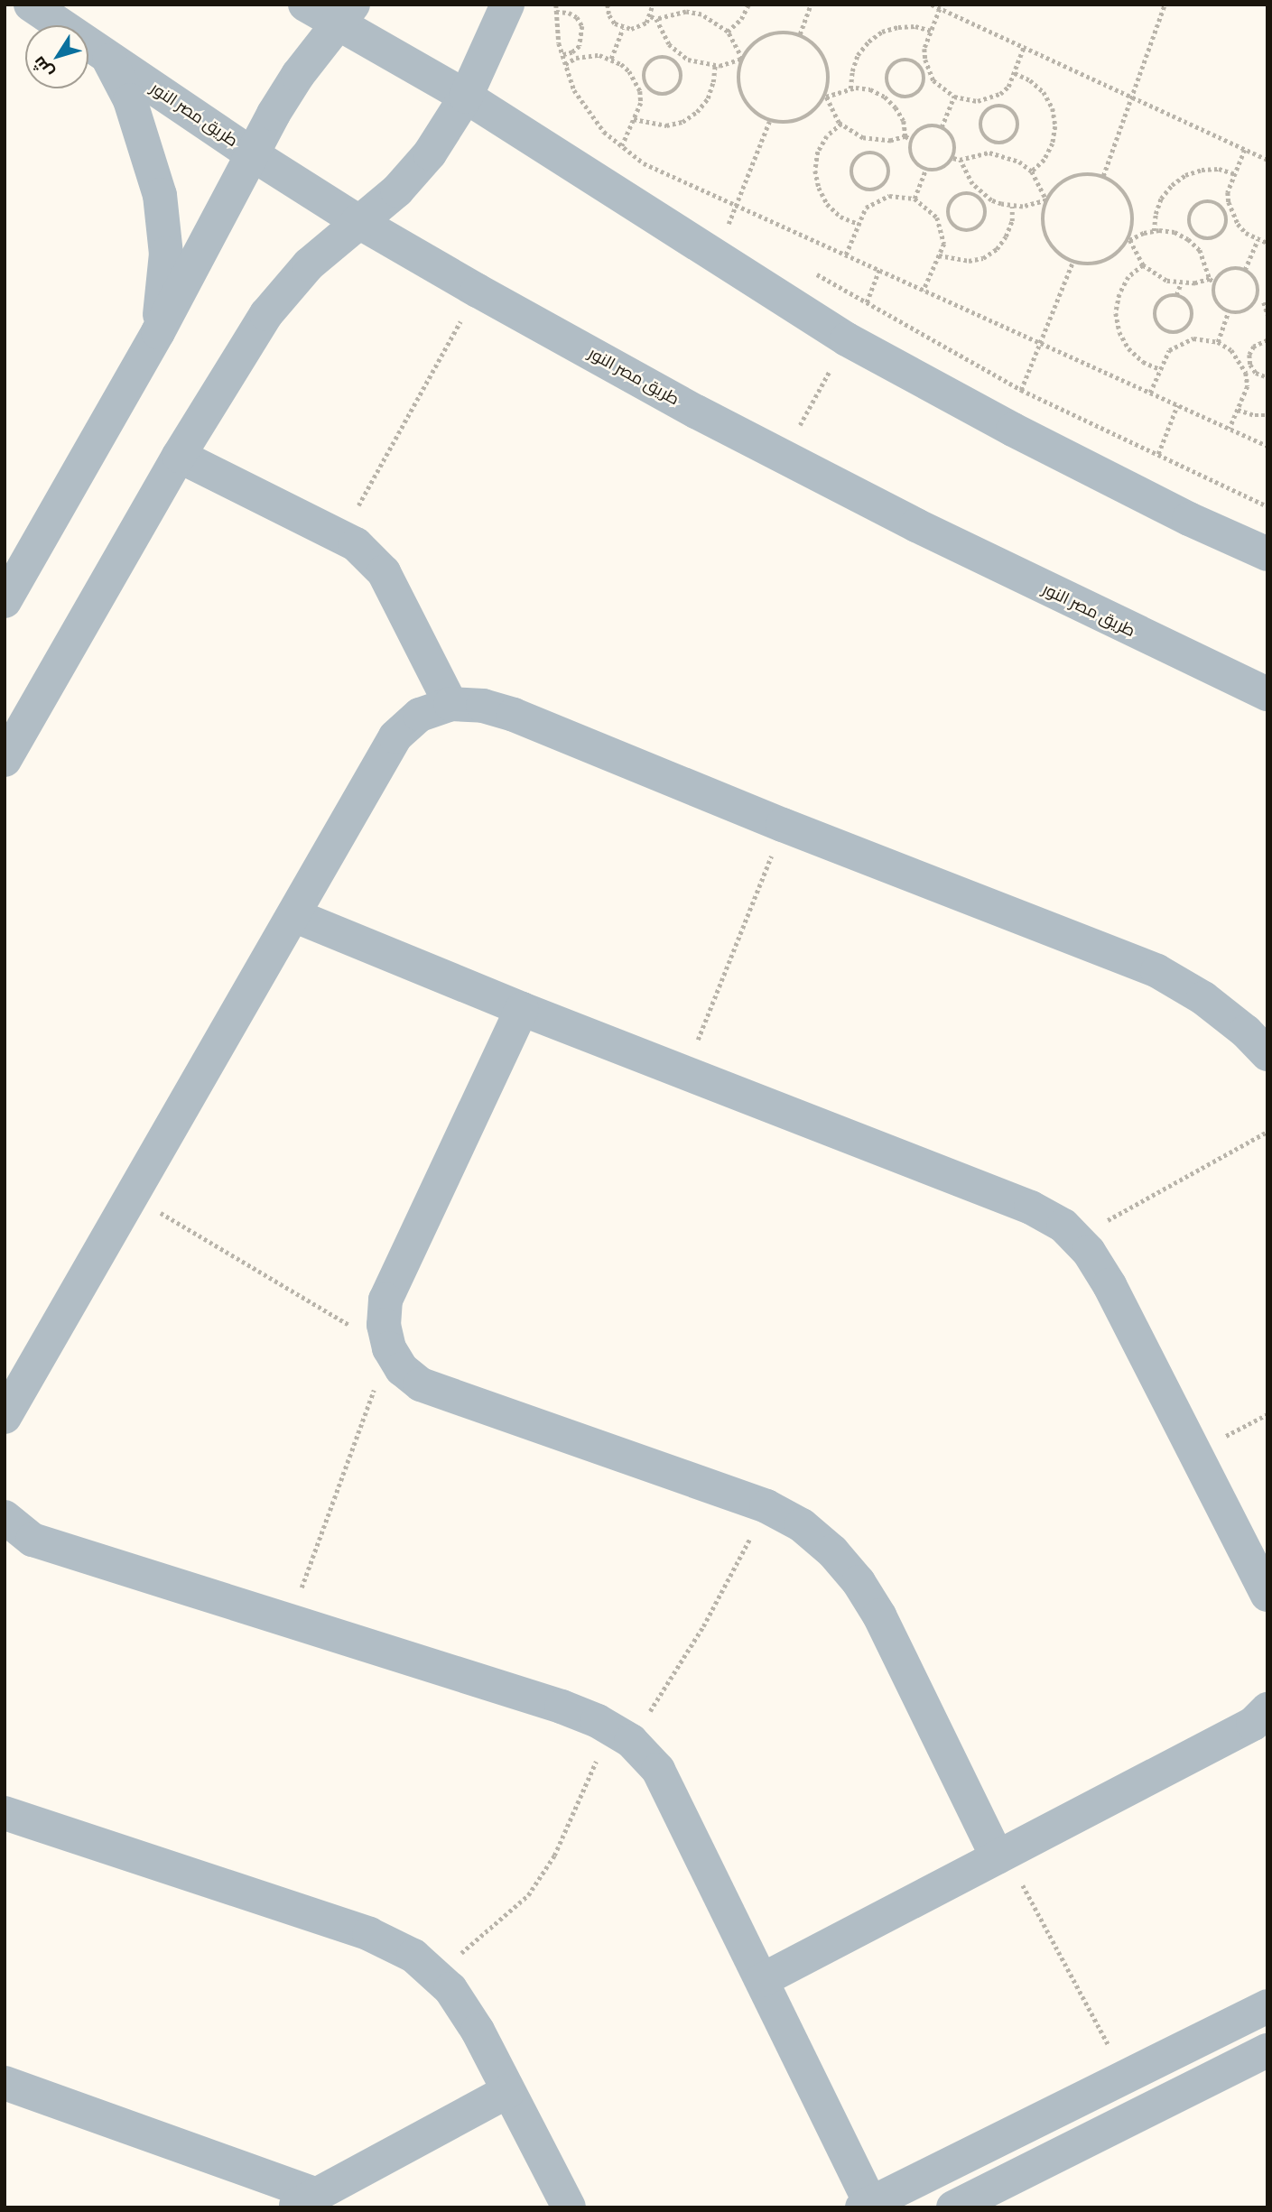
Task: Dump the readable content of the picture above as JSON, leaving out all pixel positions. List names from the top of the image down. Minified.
{"streets":{"street":["طريق مصر النور"]},"north":"bottom left"}
